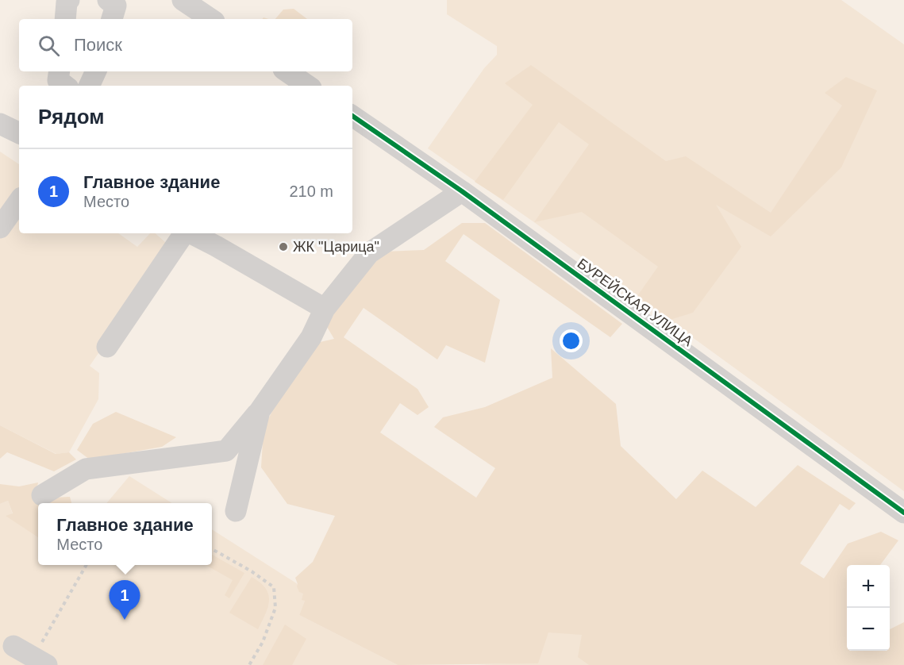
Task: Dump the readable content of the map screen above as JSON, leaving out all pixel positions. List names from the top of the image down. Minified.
{"streets":{"street":["БУРЕЙСКАЯ УЛИЦА"]},"places":["ЖК \"Царица\""],"page":{"search":"Поиск","heading":"Рядом","list":[{"mark":"1","name":"Главное здание","note":"Место","value":"210 m"}],"popup":["Главное здание","Место"],"map_buttons":["+","−"],"pins":"1"}}
